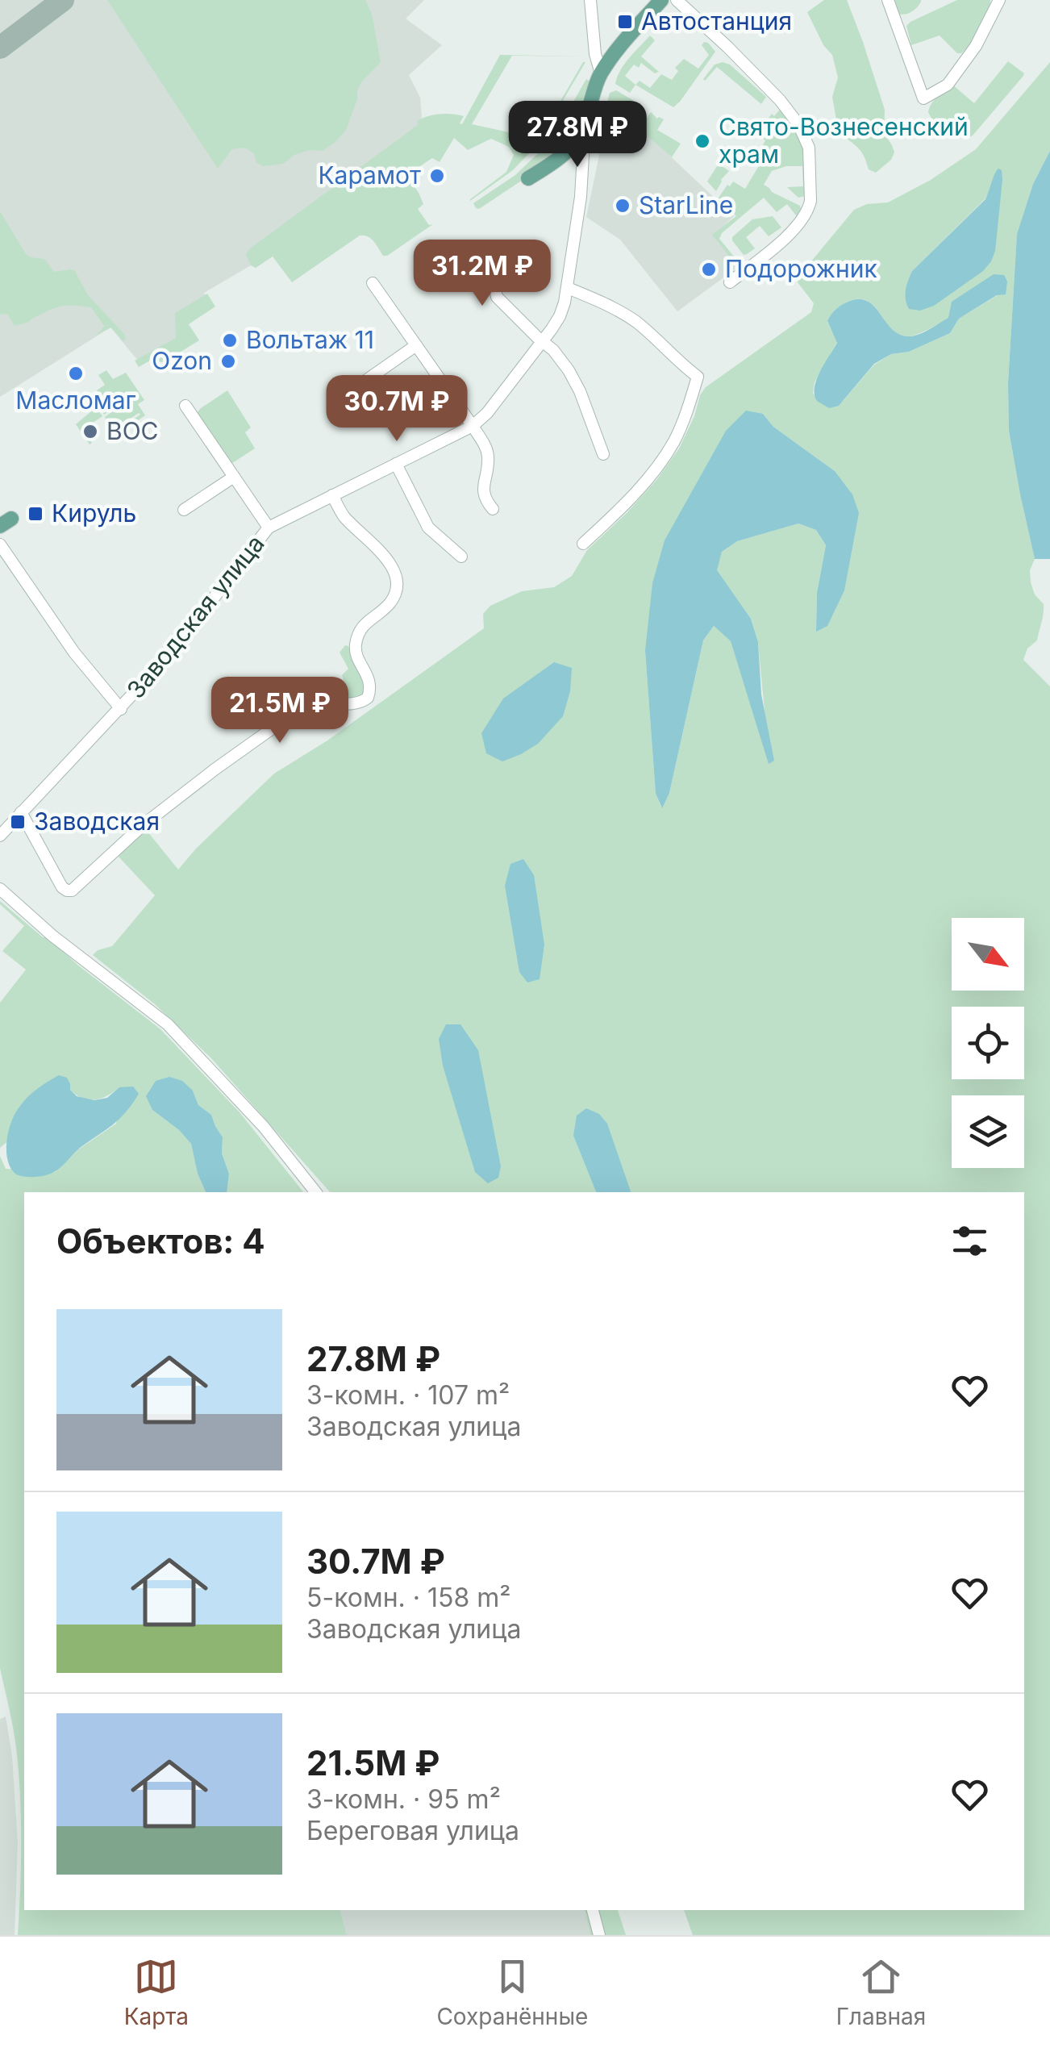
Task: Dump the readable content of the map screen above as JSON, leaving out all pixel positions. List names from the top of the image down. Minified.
{"streets":{"street":["Заводская улица"]},"places":{"transit":["Автостанция","Кируль","Заводская"],"other":["Свято-Вознесенский храм","Карамот","StarLine","Подорожник","Вольтаж 11","Ozon","Масломаг","ВОС"]},"north":"bottom right","page":{"price":["27.8M ₽","31.2M ₽","30.7M ₽","21.5M ₽"],"heading":"Объектов: 4","list":[{"name":"27.8M ₽","note":"3-комн. · 107 m² · Заводская улица"},{"name":"30.7M ₽","note":"5-комн. · 158 m² · Заводская улица"},{"name":"21.5M ₽","note":"3-комн. · 95 m² · Береговая улица"}],"tabs":["Карта","Сохранённые","Главная"]}}
